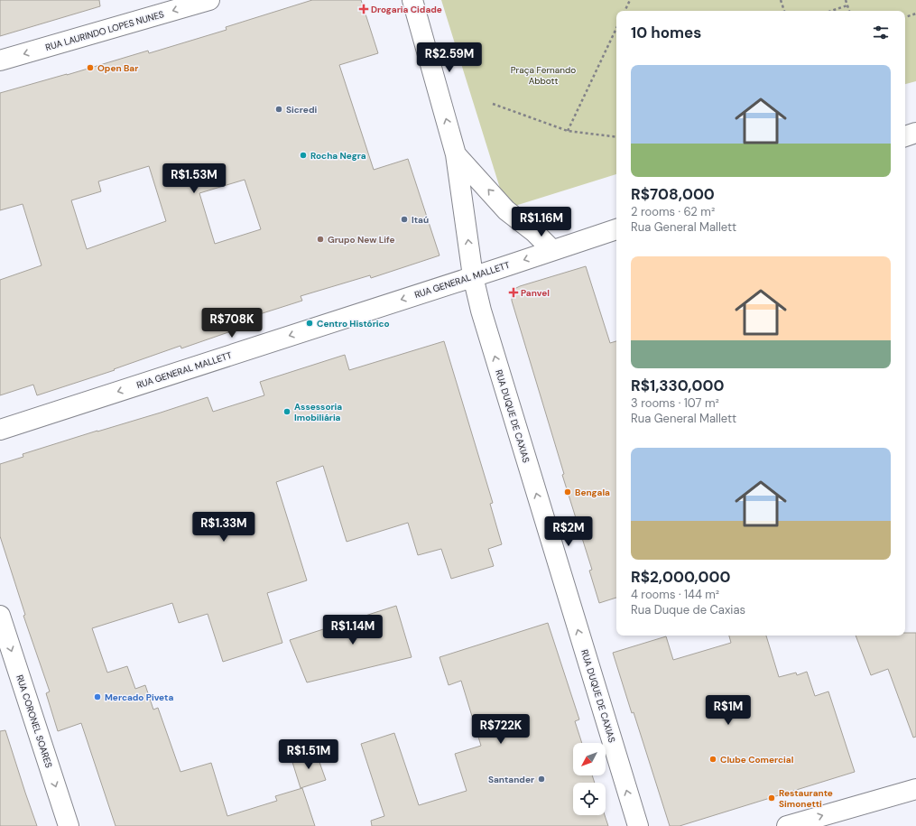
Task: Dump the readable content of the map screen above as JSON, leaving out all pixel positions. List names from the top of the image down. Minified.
{"streets":{"street":["RUA LAURINDO LOPES NUNES","RUA GENERAL MALLETT","RUA DUQUE DE CAXIAS","RUA CORONEL SOARES"]},"crossings":[["RUA GENERAL MALLETT","RUA DUQUE DE CAXIAS"]],"one_way":["RUA LAURINDO LOPES NUNES","RUA GENERAL MALLETT","RUA DUQUE DE CAXIAS","RUA CORONEL SOARES"],"parks":["Praça Fernando Abbott"],"places":{"health":["Drogaria Cidade","Panvel"],"other":["Open Bar","Sicredi","Rocha Negra","Itaú","Grupo New Life","Centro Histórico","Assessoria Imobiliária","Bengala","Mercado Piveta","Clube Comercial","Santander","Restaurante Simonetti"]},"north":"bottom left","page":{"heading":"10 homes","price":["R$2.59M","R$1.53M","R$1.16M","R$708K","R$1.33M","R$2M","R$1.14M","R$1M","R$722K","R$1.51M"],"list":[{"name":"R$708,000","note":"2 rooms · 62 m² · Rua General Mallett"},{"name":"R$1,330,000","note":"3 rooms · 107 m² · Rua General Mallett"},{"name":"R$2,000,000","note":"4 rooms · 144 m² · Rua Duque de Caxias"}]}}
